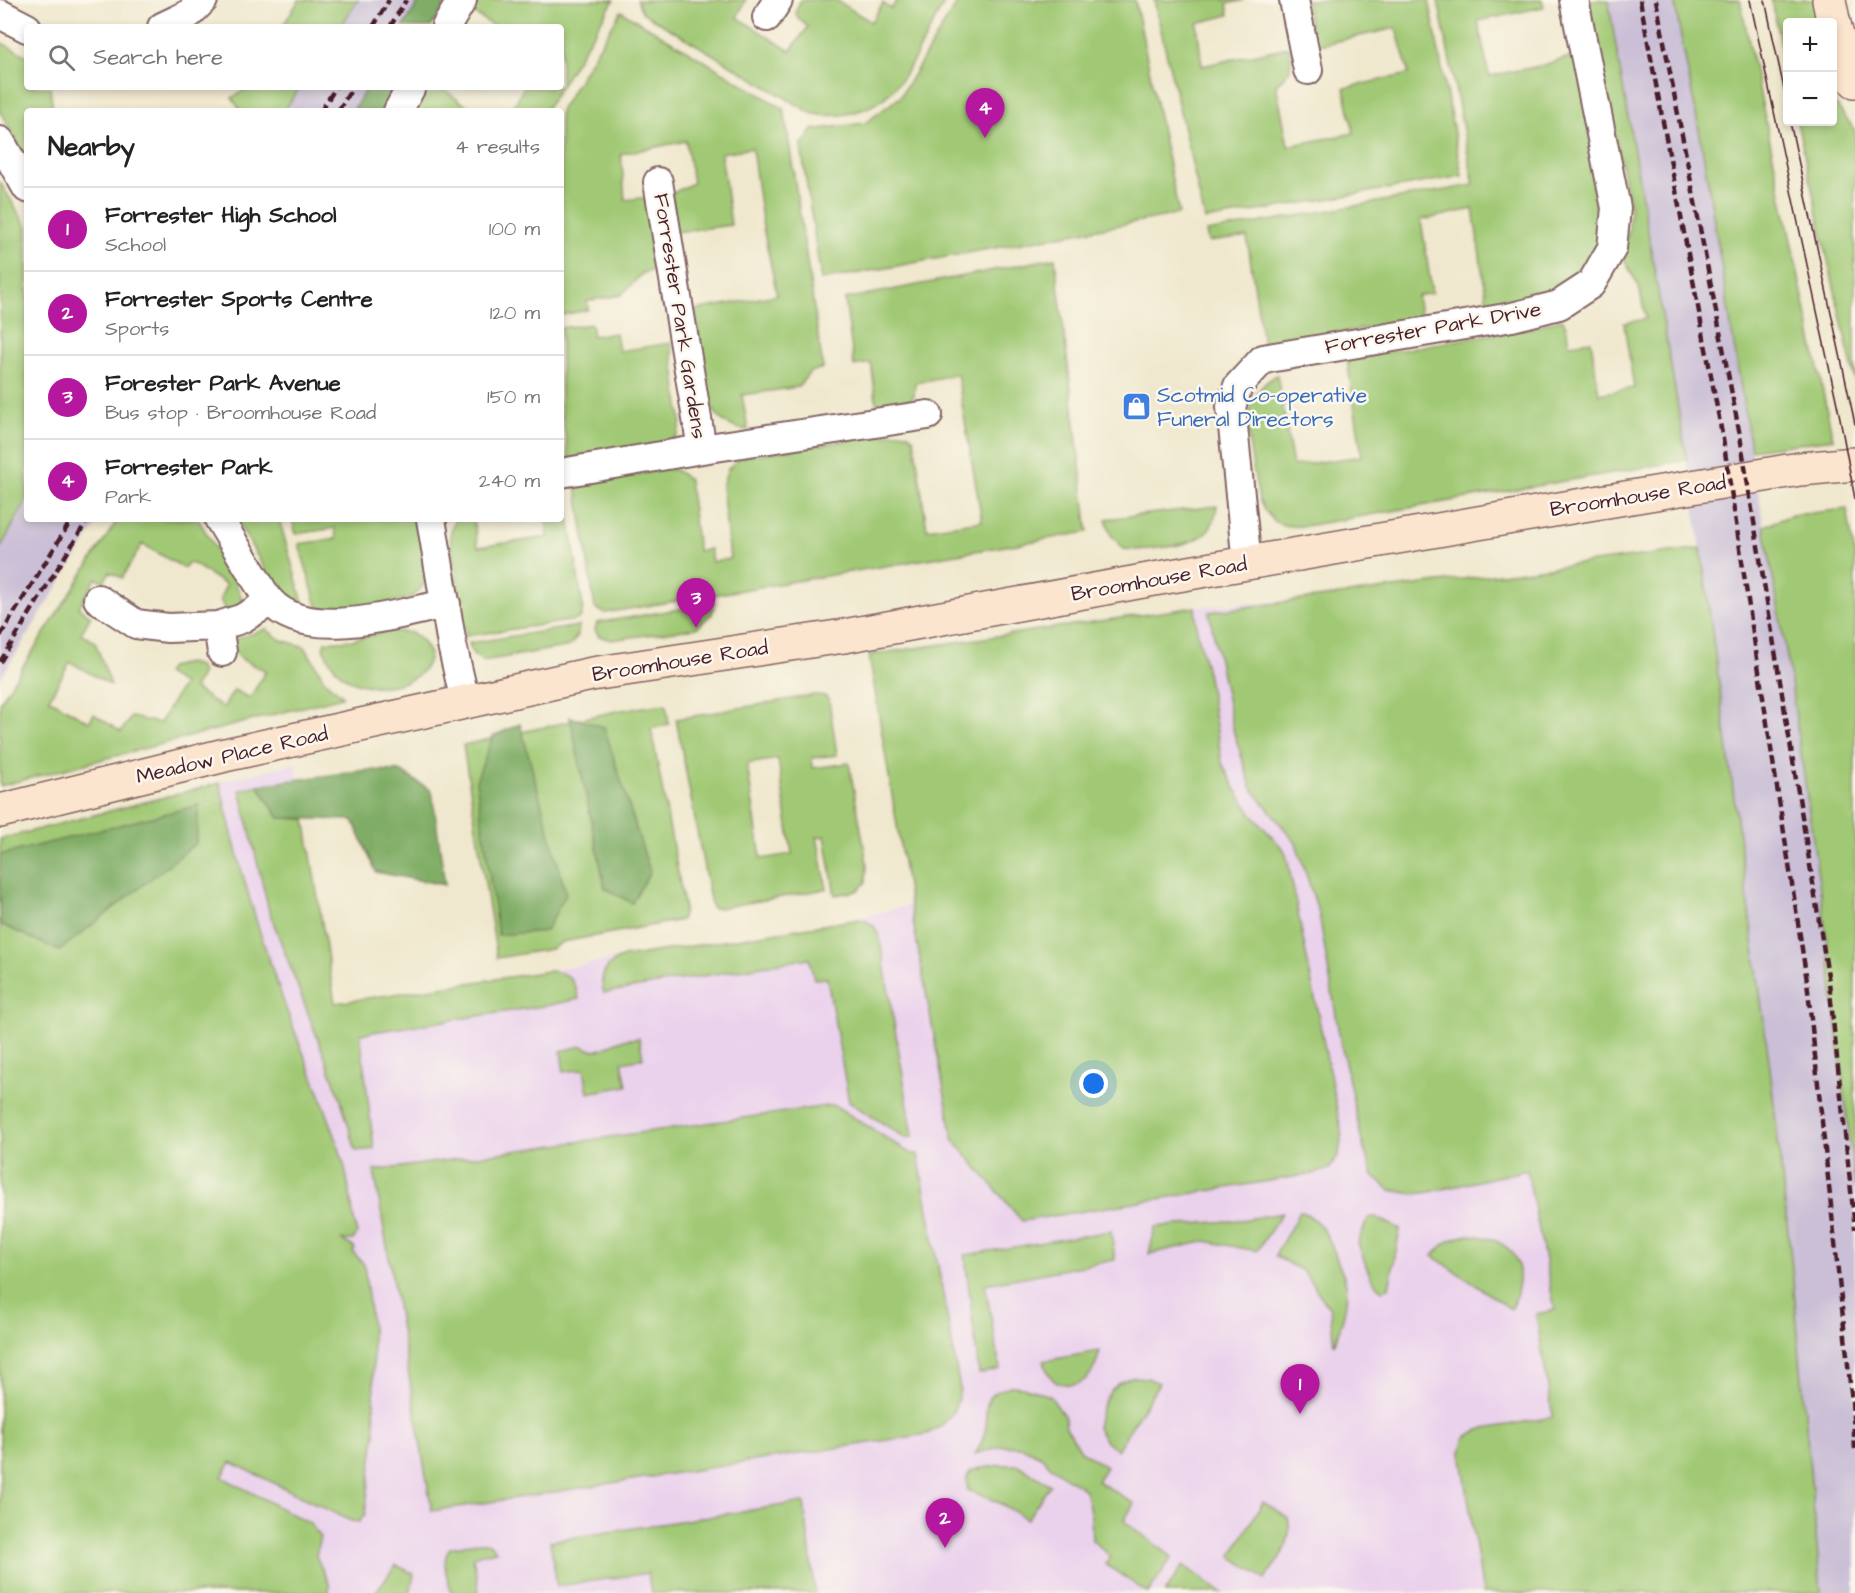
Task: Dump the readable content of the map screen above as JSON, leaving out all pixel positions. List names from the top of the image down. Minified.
{"streets":{"main road":["Broomhouse Road","Meadow Place Road"],"street":["Forrester Park Gardens","Forrester Park Drive"]},"crossings":[["Forrester Park Drive","Broomhouse Road"],["Broomhouse Road","Meadow Place Road"]],"places":{"shop":["Scotmid Co-operative Funeral Directors"]},"page":{"map_buttons":["+","−"],"search":"Search here","pins":["4","3","1","2"],"heading":["Nearby","4 results"],"list":[{"mark":"1","name":"Forrester High School","note":"School","value":"100 m"},{"mark":"2","name":"Forrester Sports Centre","note":"Sports","value":"120 m"},{"mark":"3","name":"Forester Park Avenue","note":"Bus stop · Broomhouse Road","value":"150 m"},{"mark":"4","name":"Forrester Park","note":"Park","value":"240 m"}]}}
